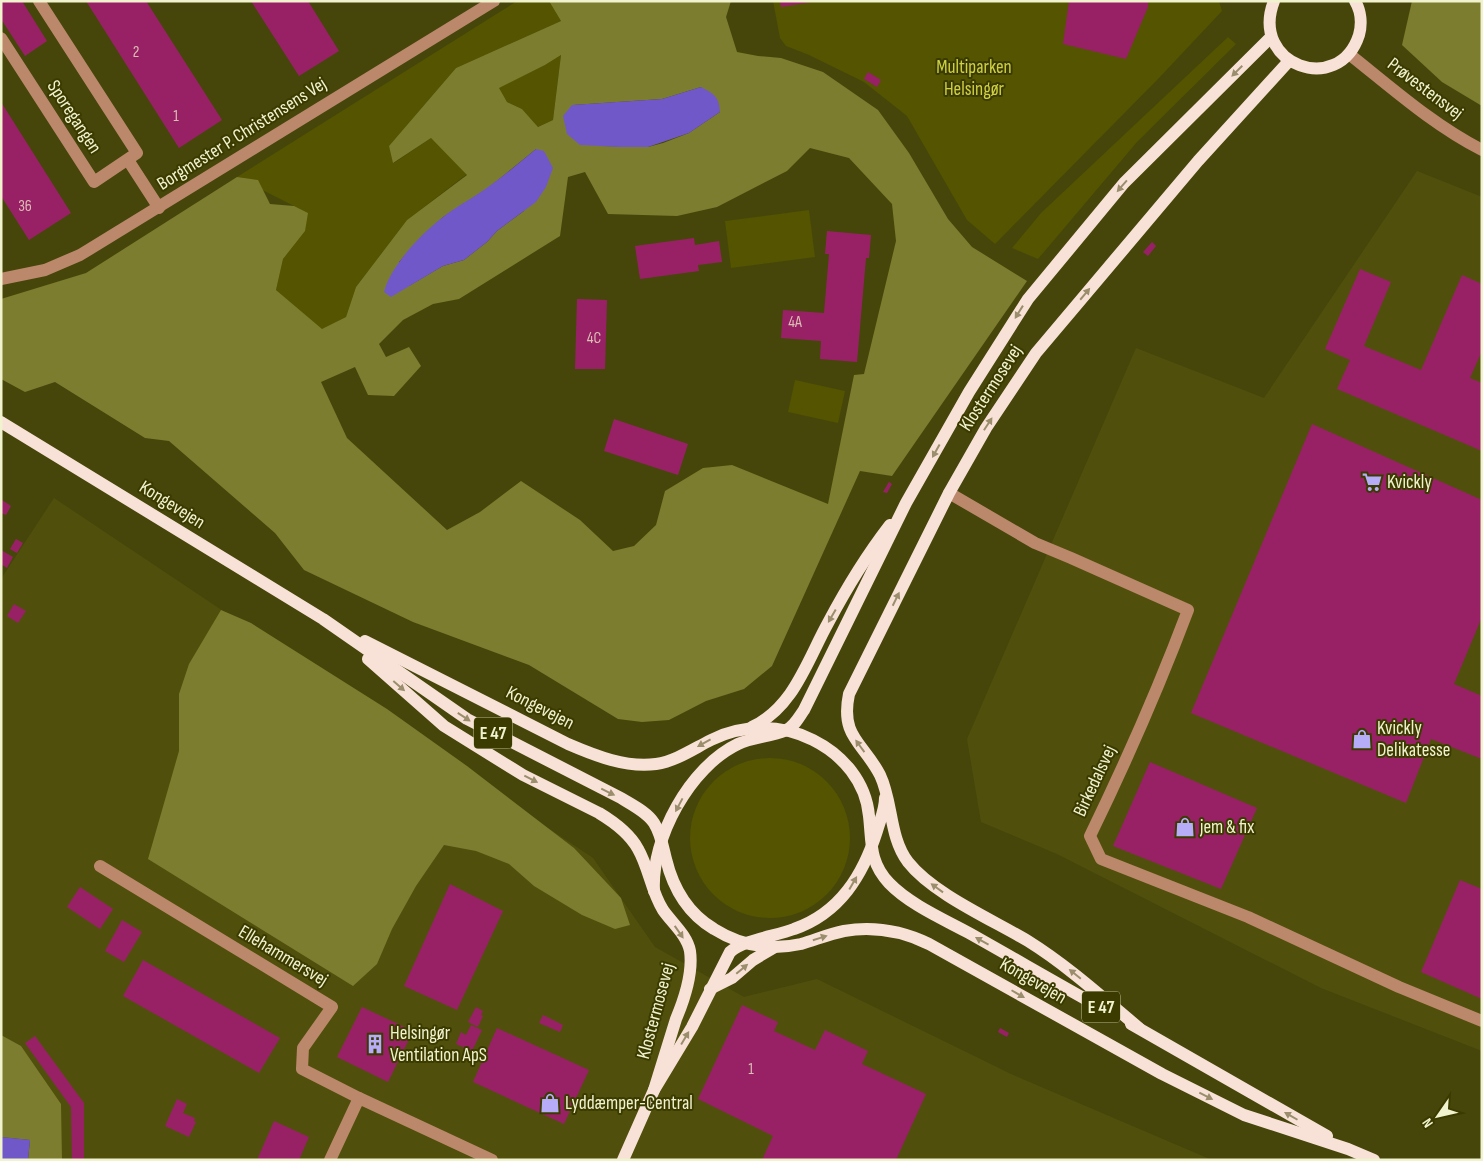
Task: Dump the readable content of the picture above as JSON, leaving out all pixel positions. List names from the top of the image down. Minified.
{"streets":{"main road":["Klostermosevej","Kongevejen","E 47"],"street":["Prøvestensvej","Sporegangen","Borgmester P. Christensens Vej","Birkedalsvej","Ellehammersvej"]},"crossings":[["Sporegangen","Borgmester P. Christensens Vej"],["Klostermosevej","Kongevejen"],["Klostermosevej","E 47"],["Klostermosevej","Birkedalsvej"],["Kongevejen","E 47"]],"parks":["Multiparken Helsingør"],"places":{"supermarket":["Kvickly"],"shop":["Kvickly Delikatesse","jem & fix","Lyddæmper-Central"],"building":["Helsingør Ventilation ApS"]},"house_numbers":["2","1","36","4A","4C","1"],"north":"bottom left"}
